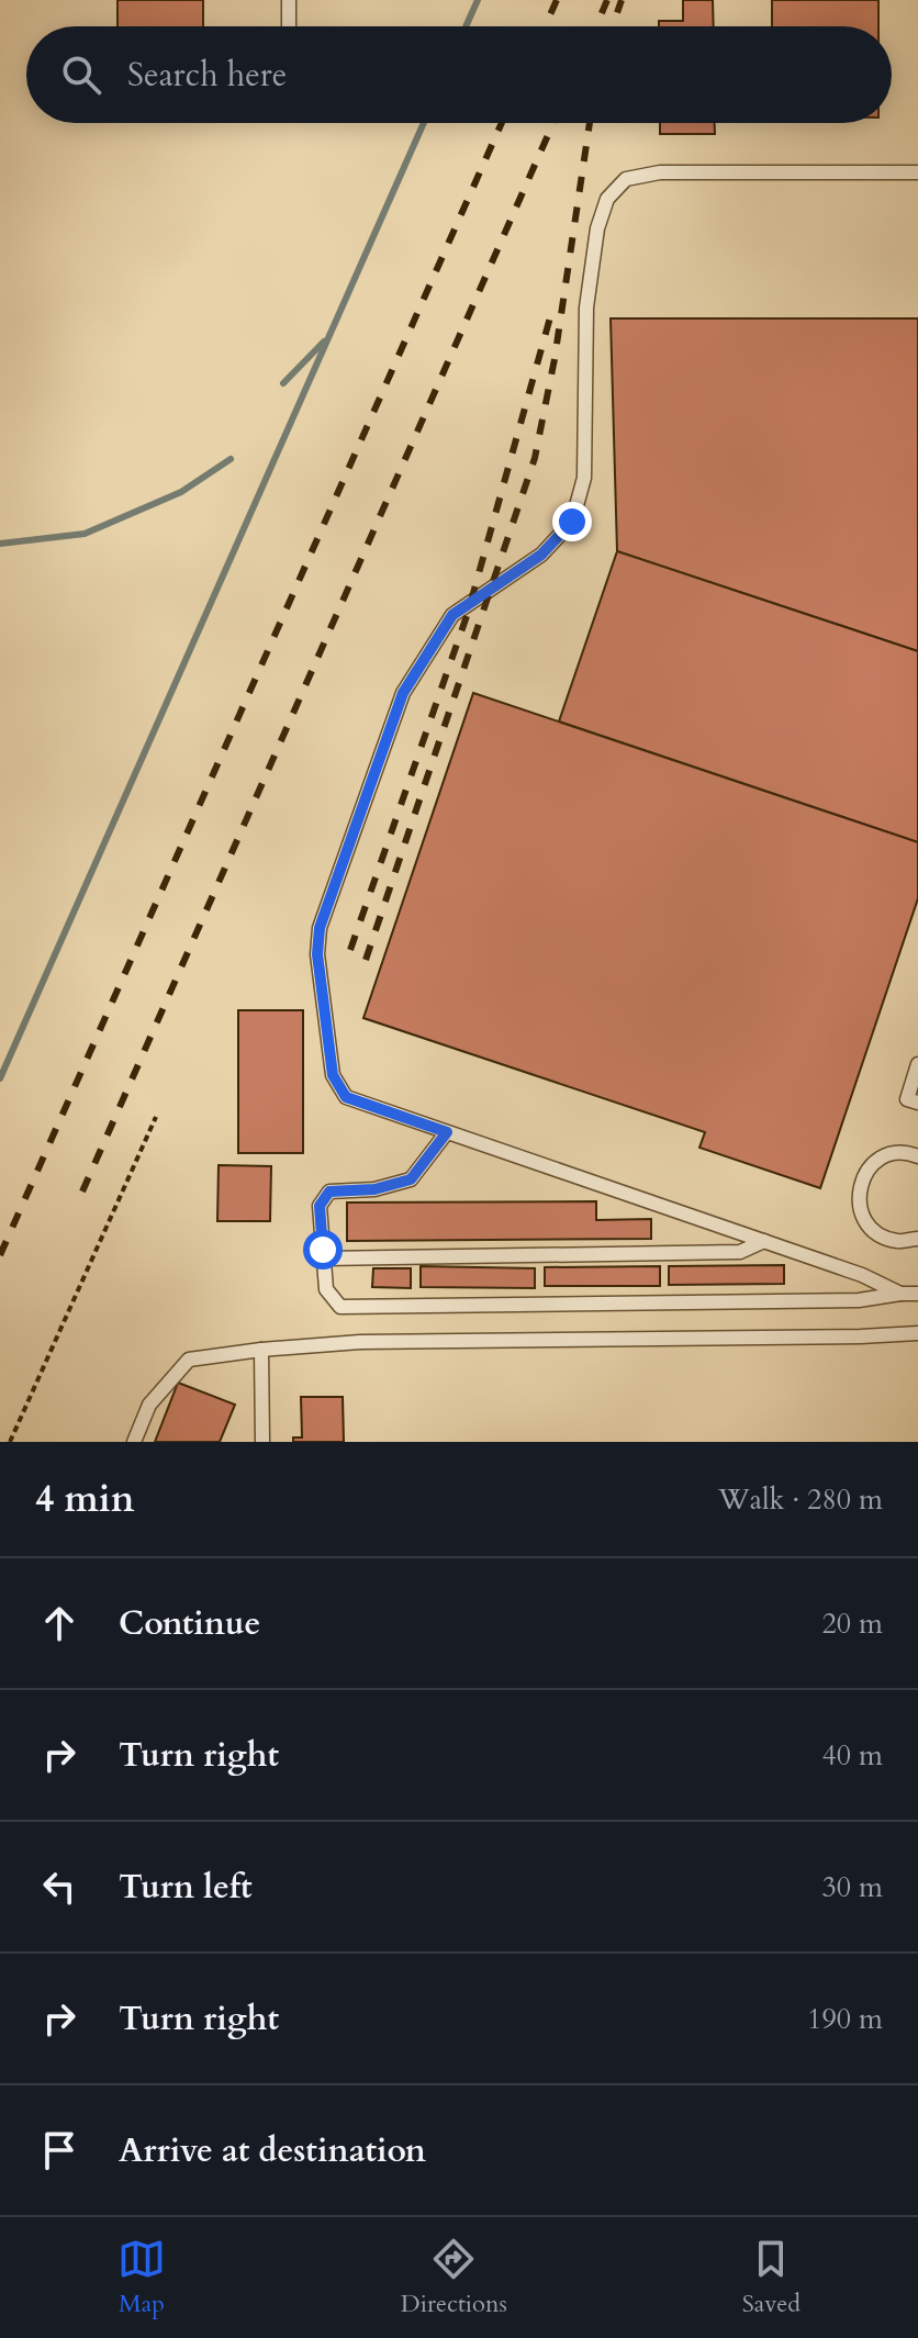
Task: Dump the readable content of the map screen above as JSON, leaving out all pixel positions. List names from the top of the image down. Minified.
{"page":{"search":"Search here","heading":["4 min","Walk · 280 m"],"list":[["Continue","20 m"],["Turn right","40 m"],["Turn left","30 m"],["Turn right","190 m"],"Arrive at destination"],"nav":["Map","Directions","Saved"]}}
